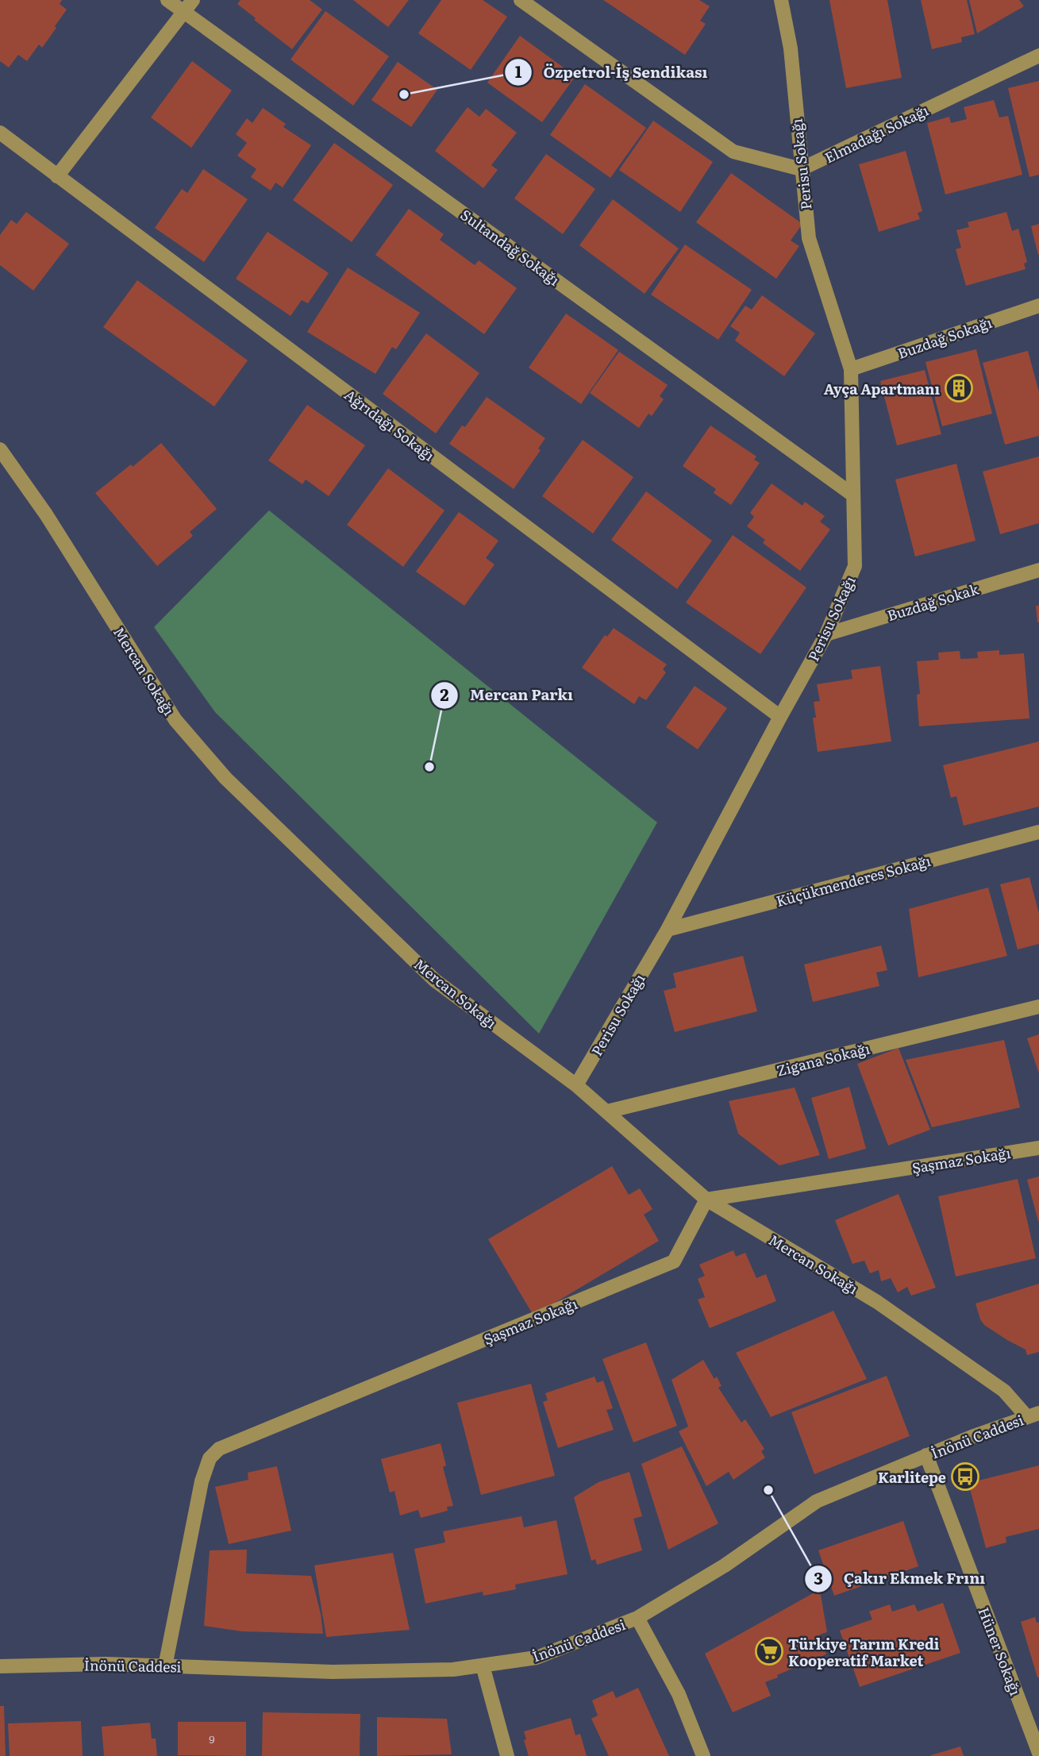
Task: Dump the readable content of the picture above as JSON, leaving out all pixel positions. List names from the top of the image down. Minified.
{"streets":{"street":["Elmadağı Sokağı","Perisu Sokağı","Sultandağ Sokağı","Buzdağ Sokağı","Ağrıdağı Sokağı","Buzdağ Sokak","Mercan Sokağı","Küçükmenderes Sokağı","Zigana Sokağı","Şaşmaz Sokağı","İnönü Caddesi","Hüner Sokağı"]},"crossings":[["Elmadağı Sokağı","Perisu Sokağı"],["Perisu Sokağı","Sultandağ Sokağı"],["Perisu Sokağı","Buzdağ Sokağı"],["Perisu Sokağı","Ağrıdağı Sokağı"],["Perisu Sokağı","Buzdağ Sokak"],["Perisu Sokağı","Mercan Sokağı"],["Perisu Sokağı","Küçükmenderes Sokağı"],["Mercan Sokağı","Zigana Sokağı"],["Mercan Sokağı","Şaşmaz Sokağı"],["Mercan Sokağı","İnönü Caddesi"],["Şaşmaz Sokağı","İnönü Caddesi"],["İnönü Caddesi","Hüner Sokağı"]],"places":{"other":["Özpetrol-İş Sendikası","Mercan Parkı","Çakır Ekmek Frını"],"building":["Ayça Apartmanı"],"bus stop":["Karlitepe"],"supermarket":["Türkiye Tarım Kredi Kooperatif Market"]},"house_numbers":["9"]}
